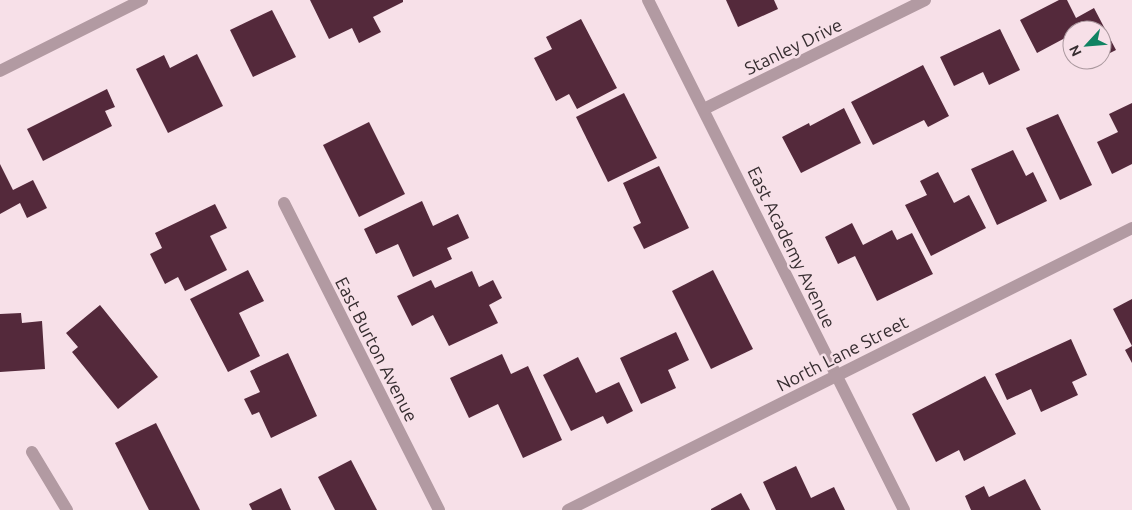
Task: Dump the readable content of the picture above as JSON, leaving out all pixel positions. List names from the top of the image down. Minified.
{"streets":{"street":["Stanley Drive","East Academy Avenue","East Burton Avenue","North Lane Street"]},"crossings":[["Stanley Drive","East Academy Avenue"],["East Academy Avenue","North Lane Street"]],"north":"bottom left"}
